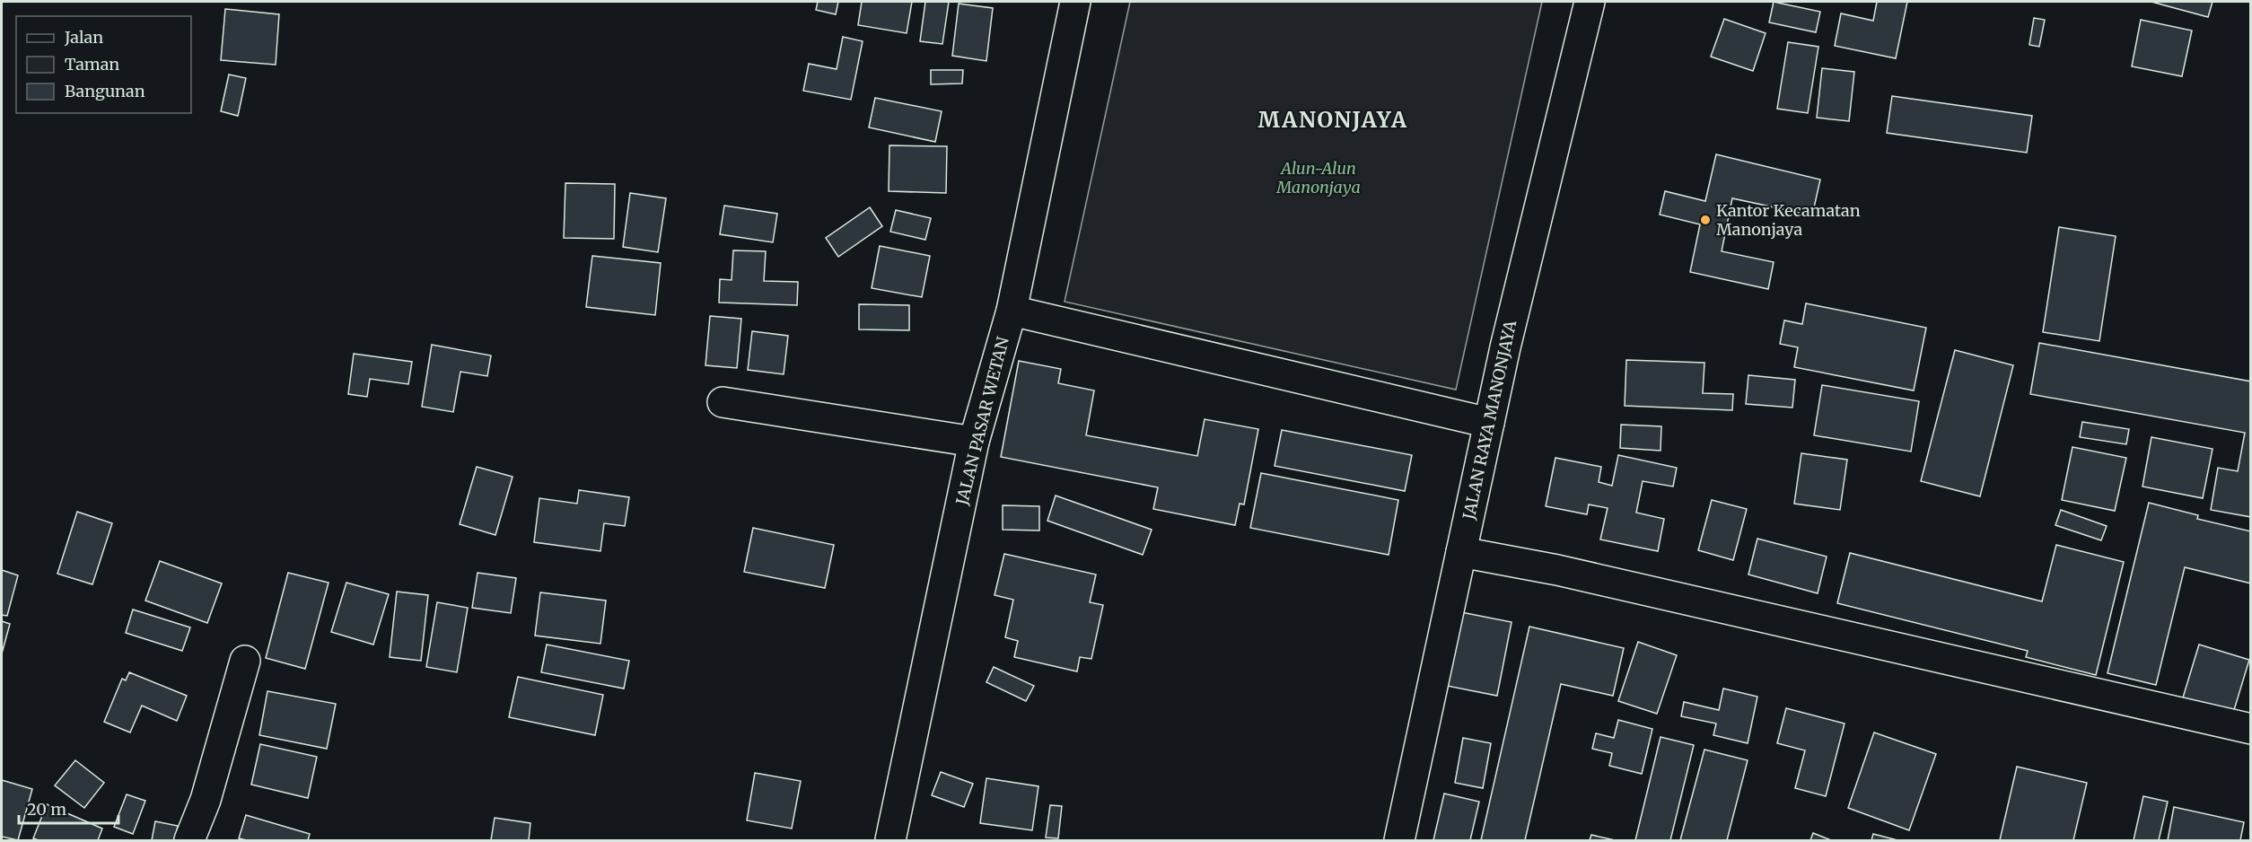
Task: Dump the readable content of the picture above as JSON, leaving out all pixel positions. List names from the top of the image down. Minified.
{"streets":{"street":["JALAN RAYA MANONJAYA","JALAN PASAR WETAN"]},"districts":["MANONJAYA"],"parks":["Alun-Alun Manonjaya"],"places":["Kantor Kecamatan Manonjaya"],"legend":["Jalan","Taman","Bangunan"],"scale_bar":"20 m"}
